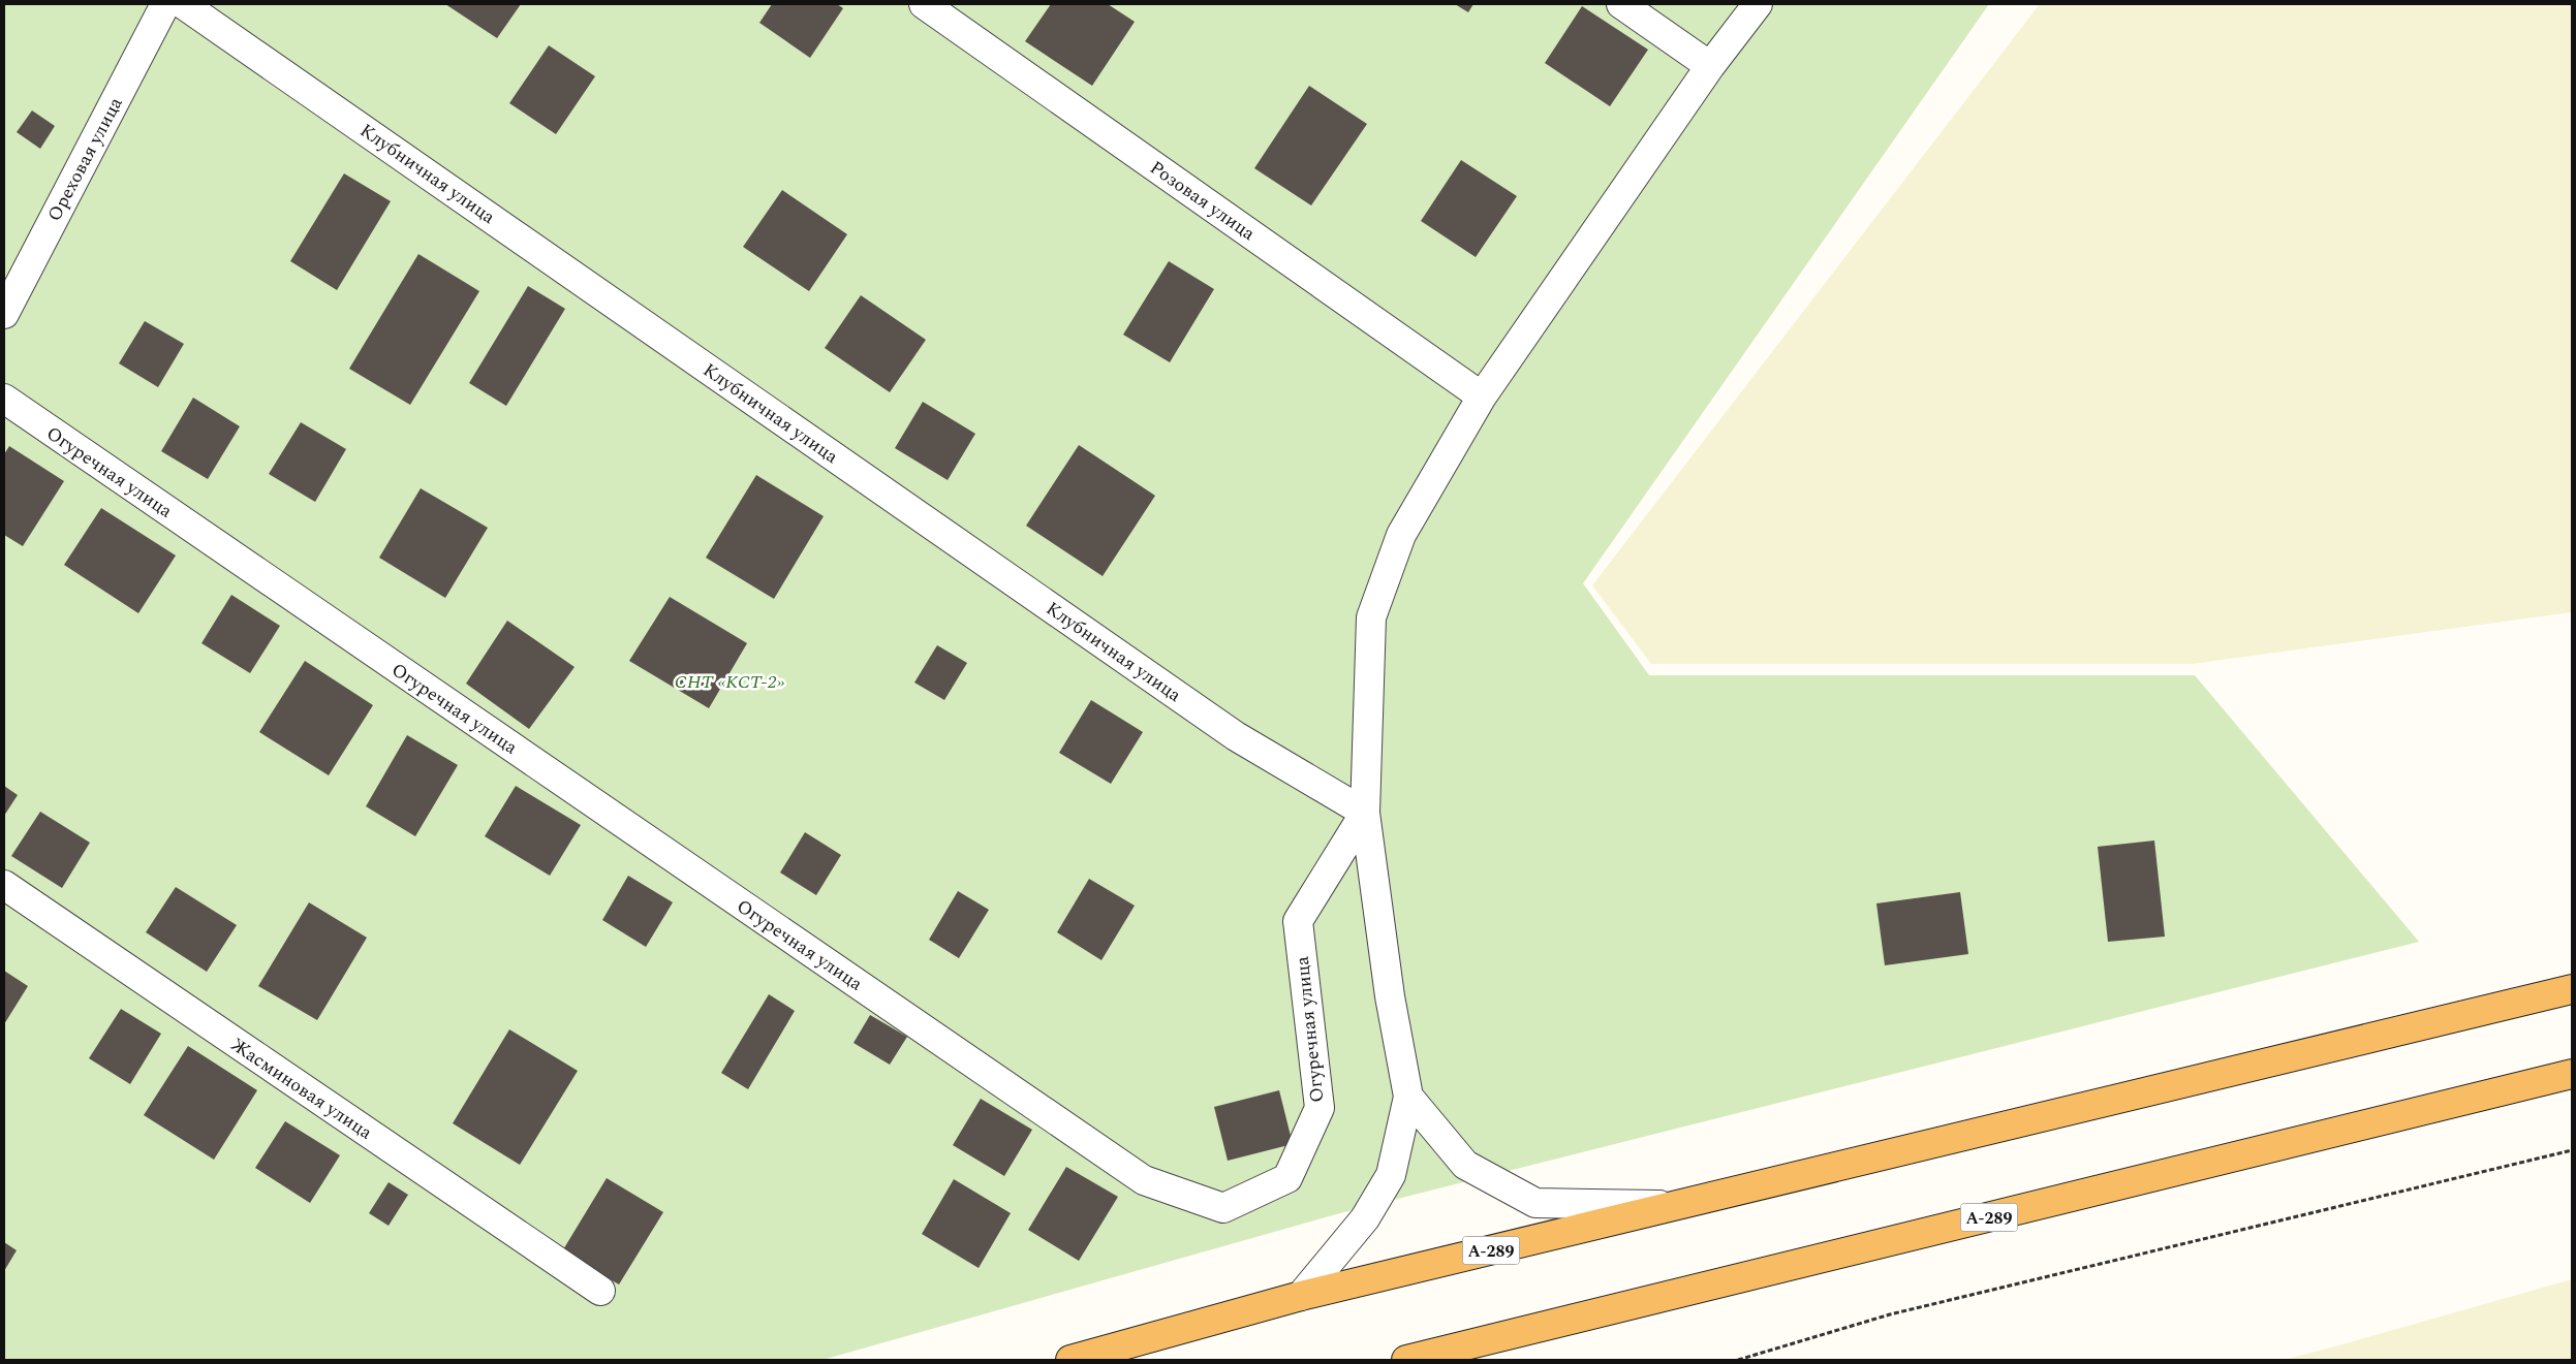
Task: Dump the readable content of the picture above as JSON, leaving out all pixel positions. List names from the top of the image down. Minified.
{"streets":{"highway":["А-289"],"street":["Ореховая улица","Клубничная улица","Розовая улица","Огуречная улица","Жасминовая улица"]},"crossings":[["Клубничная улица","Огуречная улица"]],"parks":["СНТ «КСТ-2»"]}
